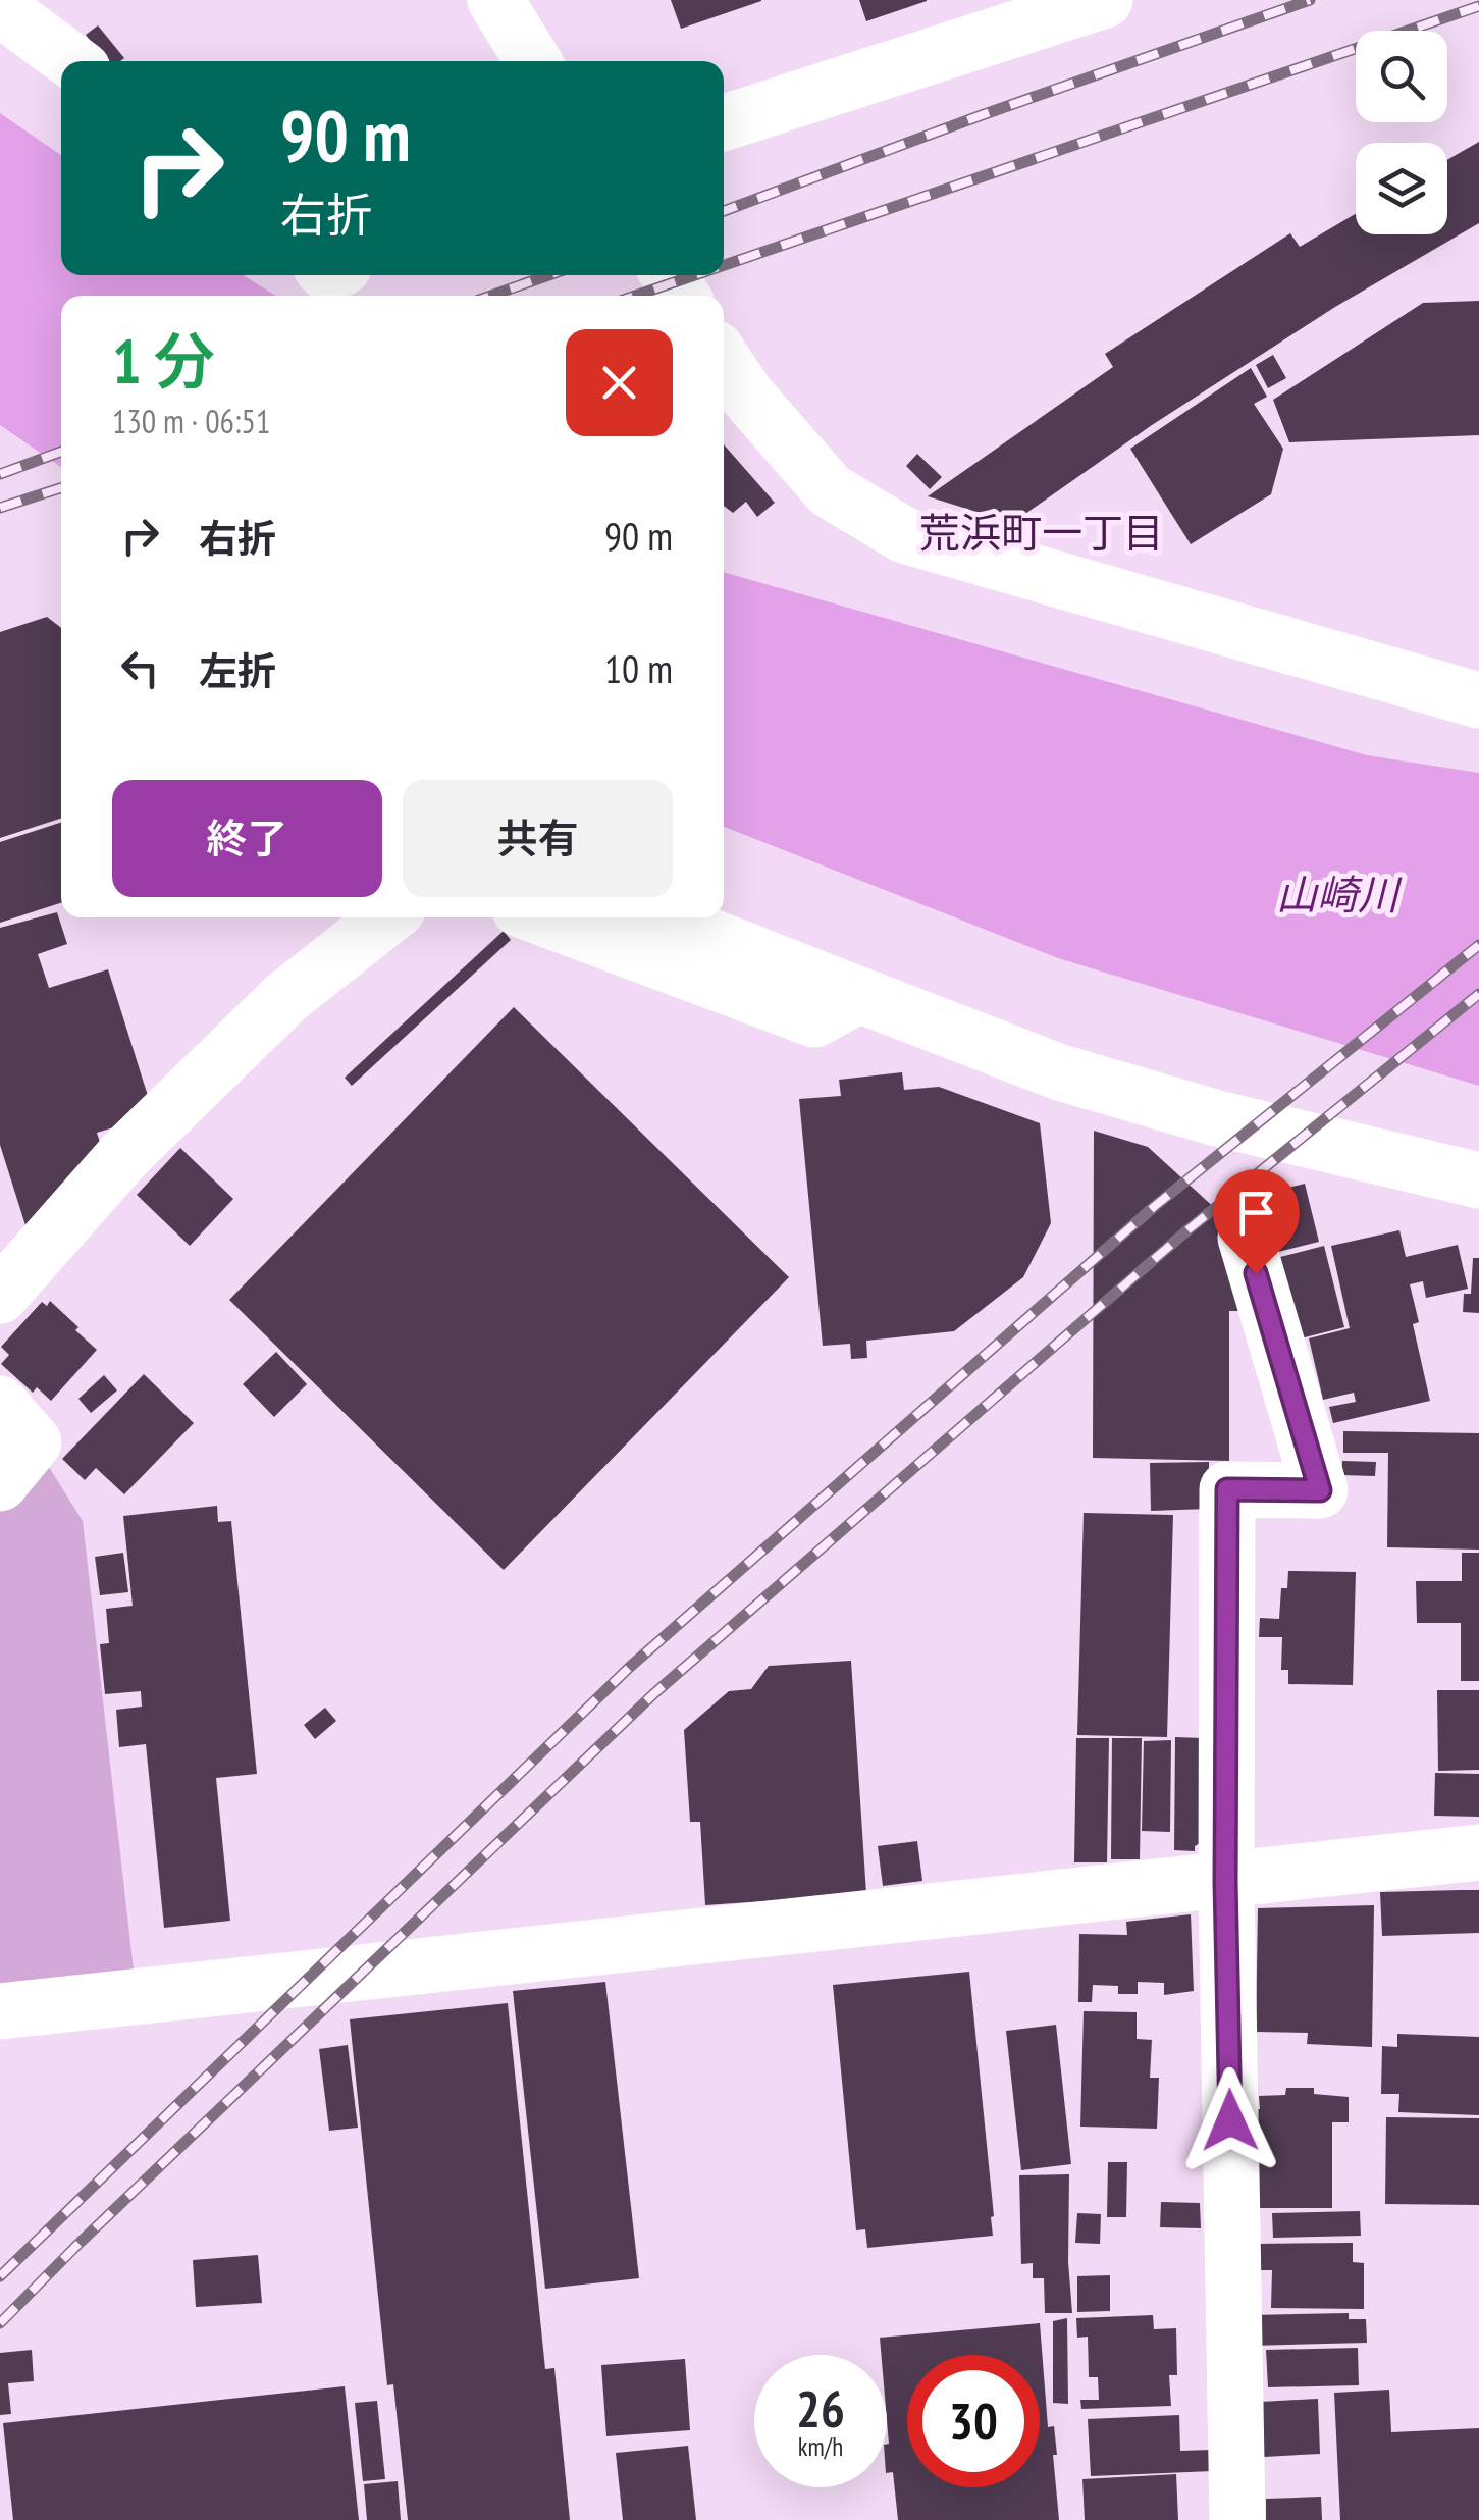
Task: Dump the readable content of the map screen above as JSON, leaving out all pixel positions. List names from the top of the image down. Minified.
{"districts":["荒浜町一丁目"],"water":["山崎川"],"page":{"turn":["90 m","右折"],"heading":["1 分","130 m · 06:51"],"list":[{"name":"右折","value":"90 m"},{"name":"左折","value":"10 m"}],"buttons":["終了","共有"],"speed":"26 km/h","limit":"30"}}
